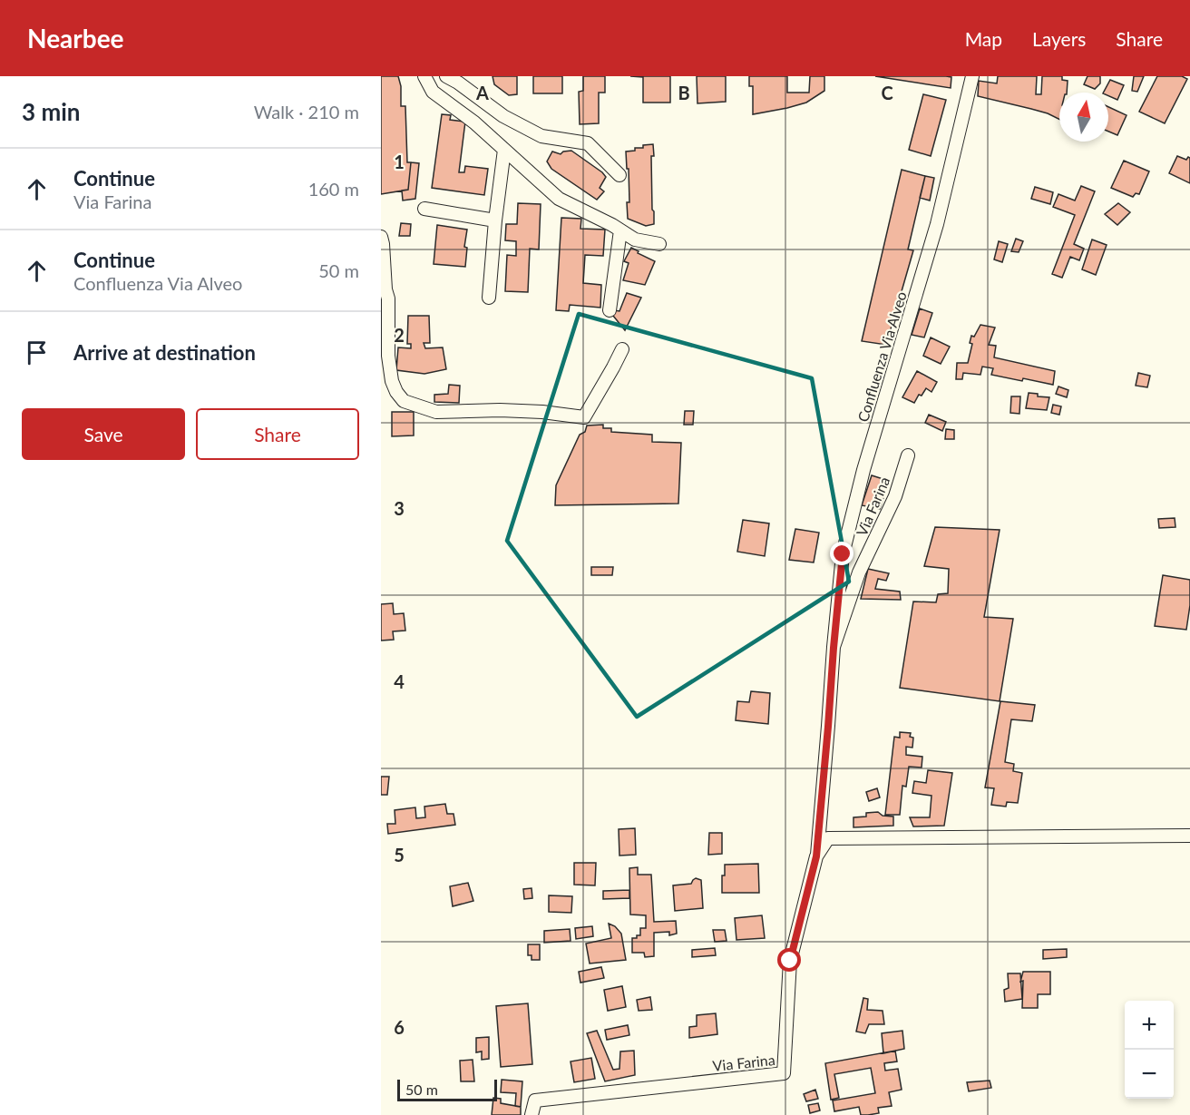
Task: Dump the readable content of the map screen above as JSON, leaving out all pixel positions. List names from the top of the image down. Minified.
{"streets":{"street":["Confluenza Via Alveo","Via Farina"]},"crossings":[["Confluenza Via Alveo","Via Farina"]],"scale_bar":"50 m","north":"top","page":{"header":"Nearbee","nav":["Map","Layers","Share"],"heading":["3 min","Walk · 210 m"],"list":[["Continue","Via Farina","160 m"],["Continue","Confluenza Via Alveo","50 m"],"Arrive at destination"],"buttons":["Save","Share"],"map_buttons":["+","−"],"scale":"50 m"},"grid":{"columns":["A","B","C"],"rows":["1","2","3","4","5","6"]}}
